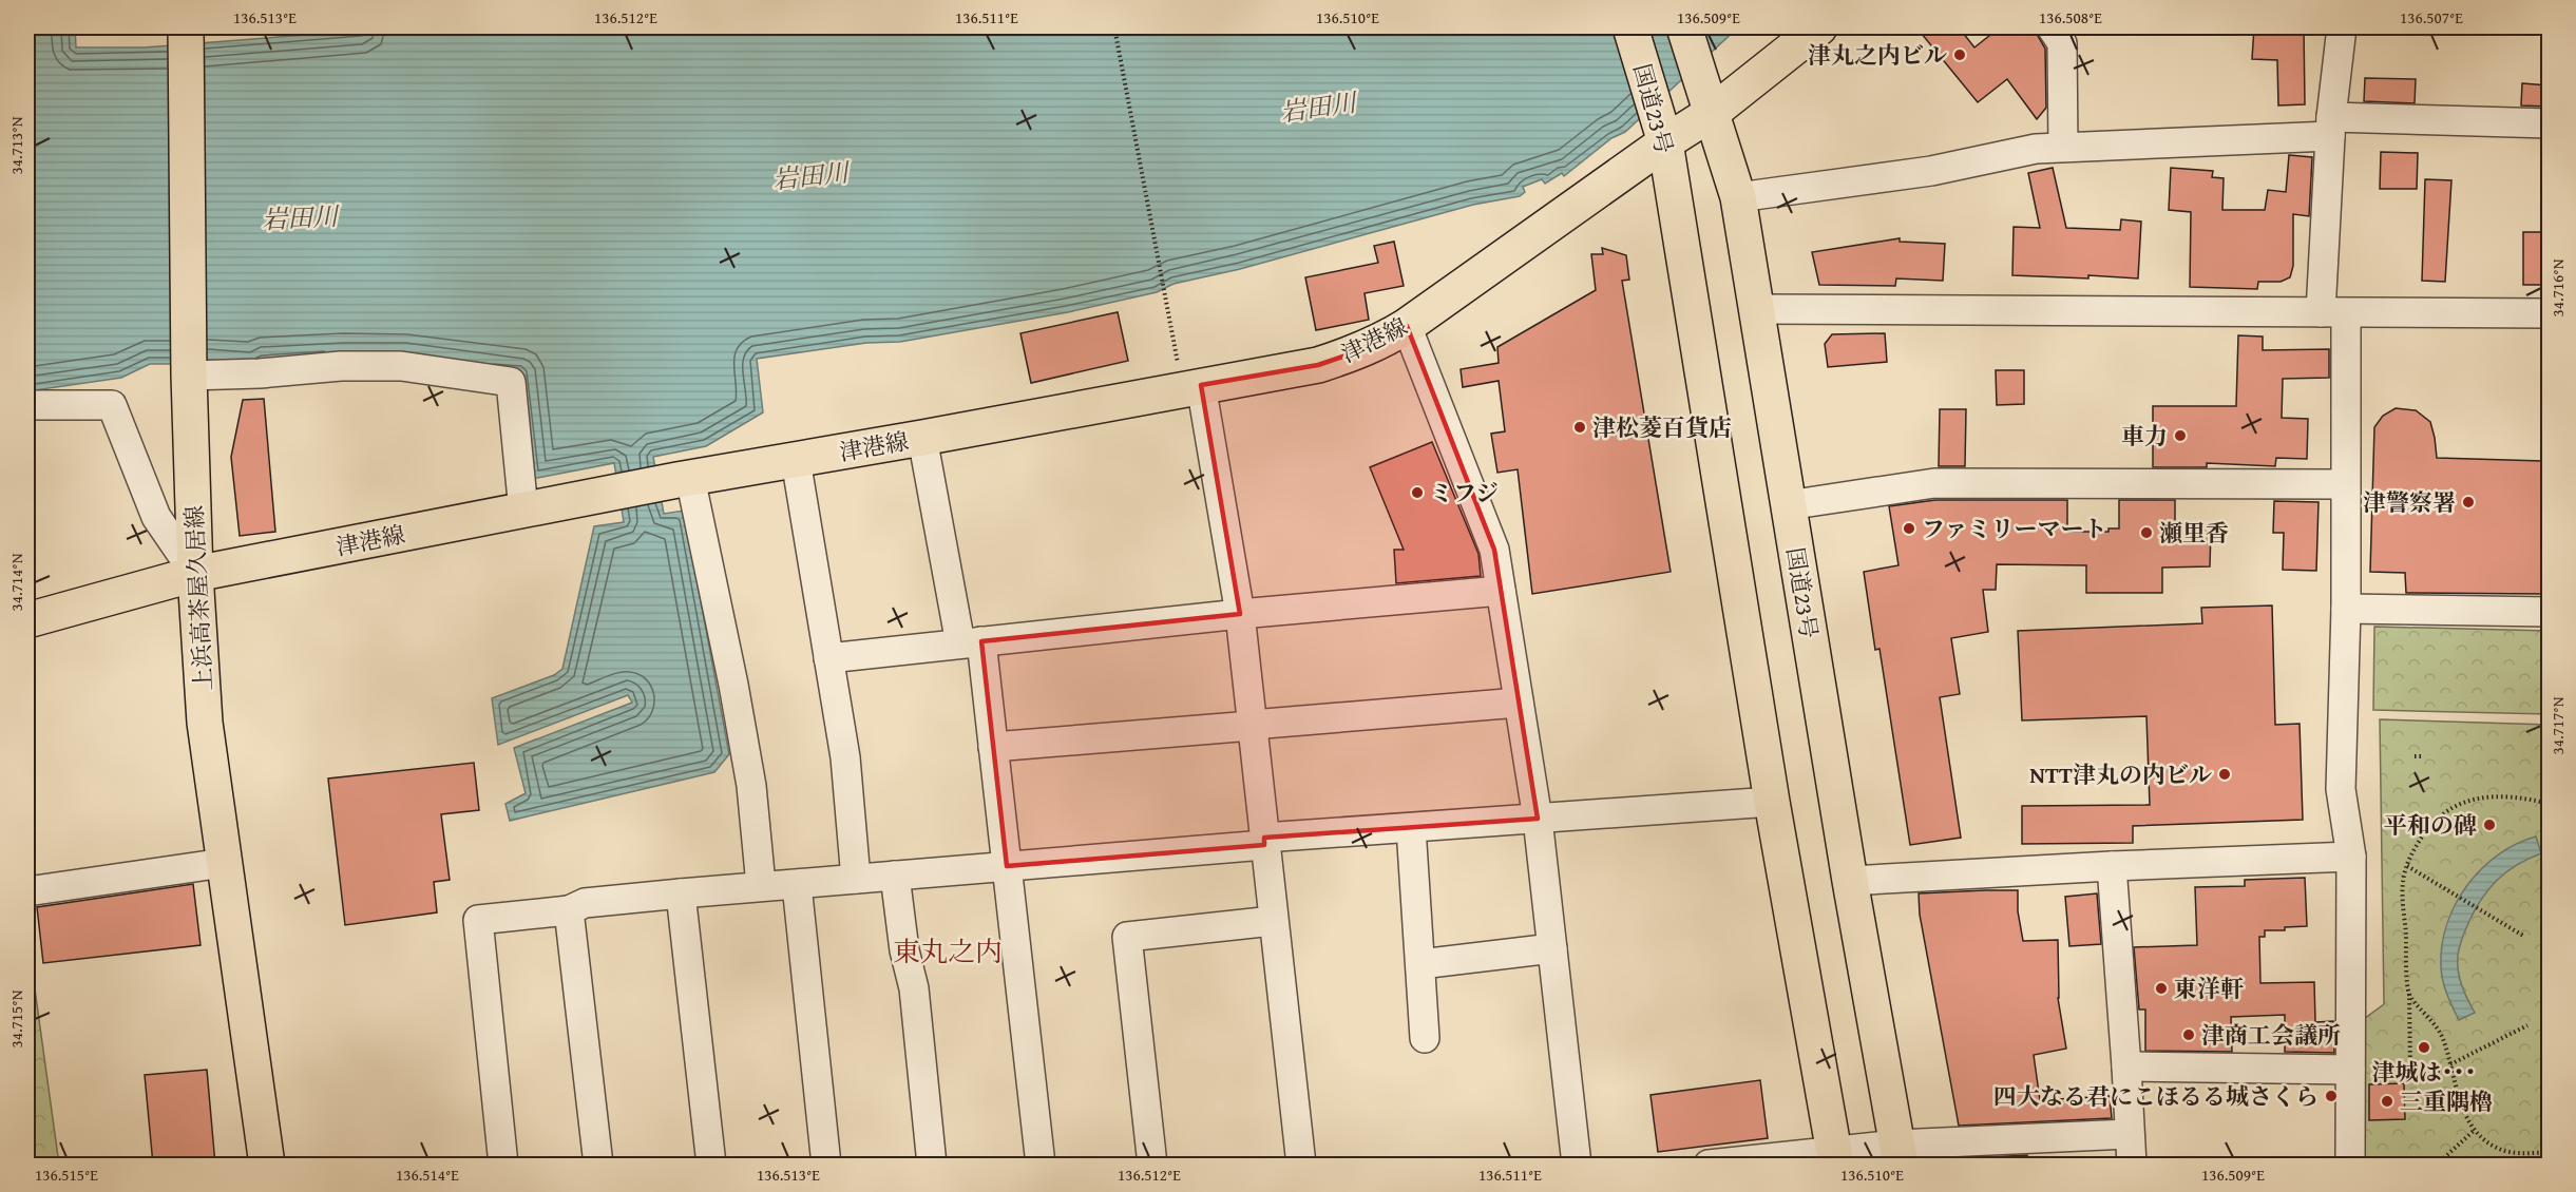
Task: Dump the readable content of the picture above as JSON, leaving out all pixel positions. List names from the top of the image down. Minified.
{"streets":{"main road":["国道23号","津港線","上浜高茶屋久居線"]},"crossings":[["国道23号","津港線"],["津港線","上浜高茶屋久居線"]],"districts":["東丸之内"],"water":["岩田川"],"places":["津丸之内ビル","津松菱百貨店","車力","ミフジ","津警察署","ファミリーマート","瀬里香","NTT津丸の内ビル","平和の碑","東洋軒","津商工会議所","津城は･･･","四大なる君にこほるる城さくら","三重隅櫓"],"coordinates":["136.513°E","136.512°E","136.511°E","136.510°E","136.509°E","136.508°E","136.507°E","34.713°N","34.716°N","34.714°N","34.717°N","34.715°N","136.515°E","136.514°E"]}
